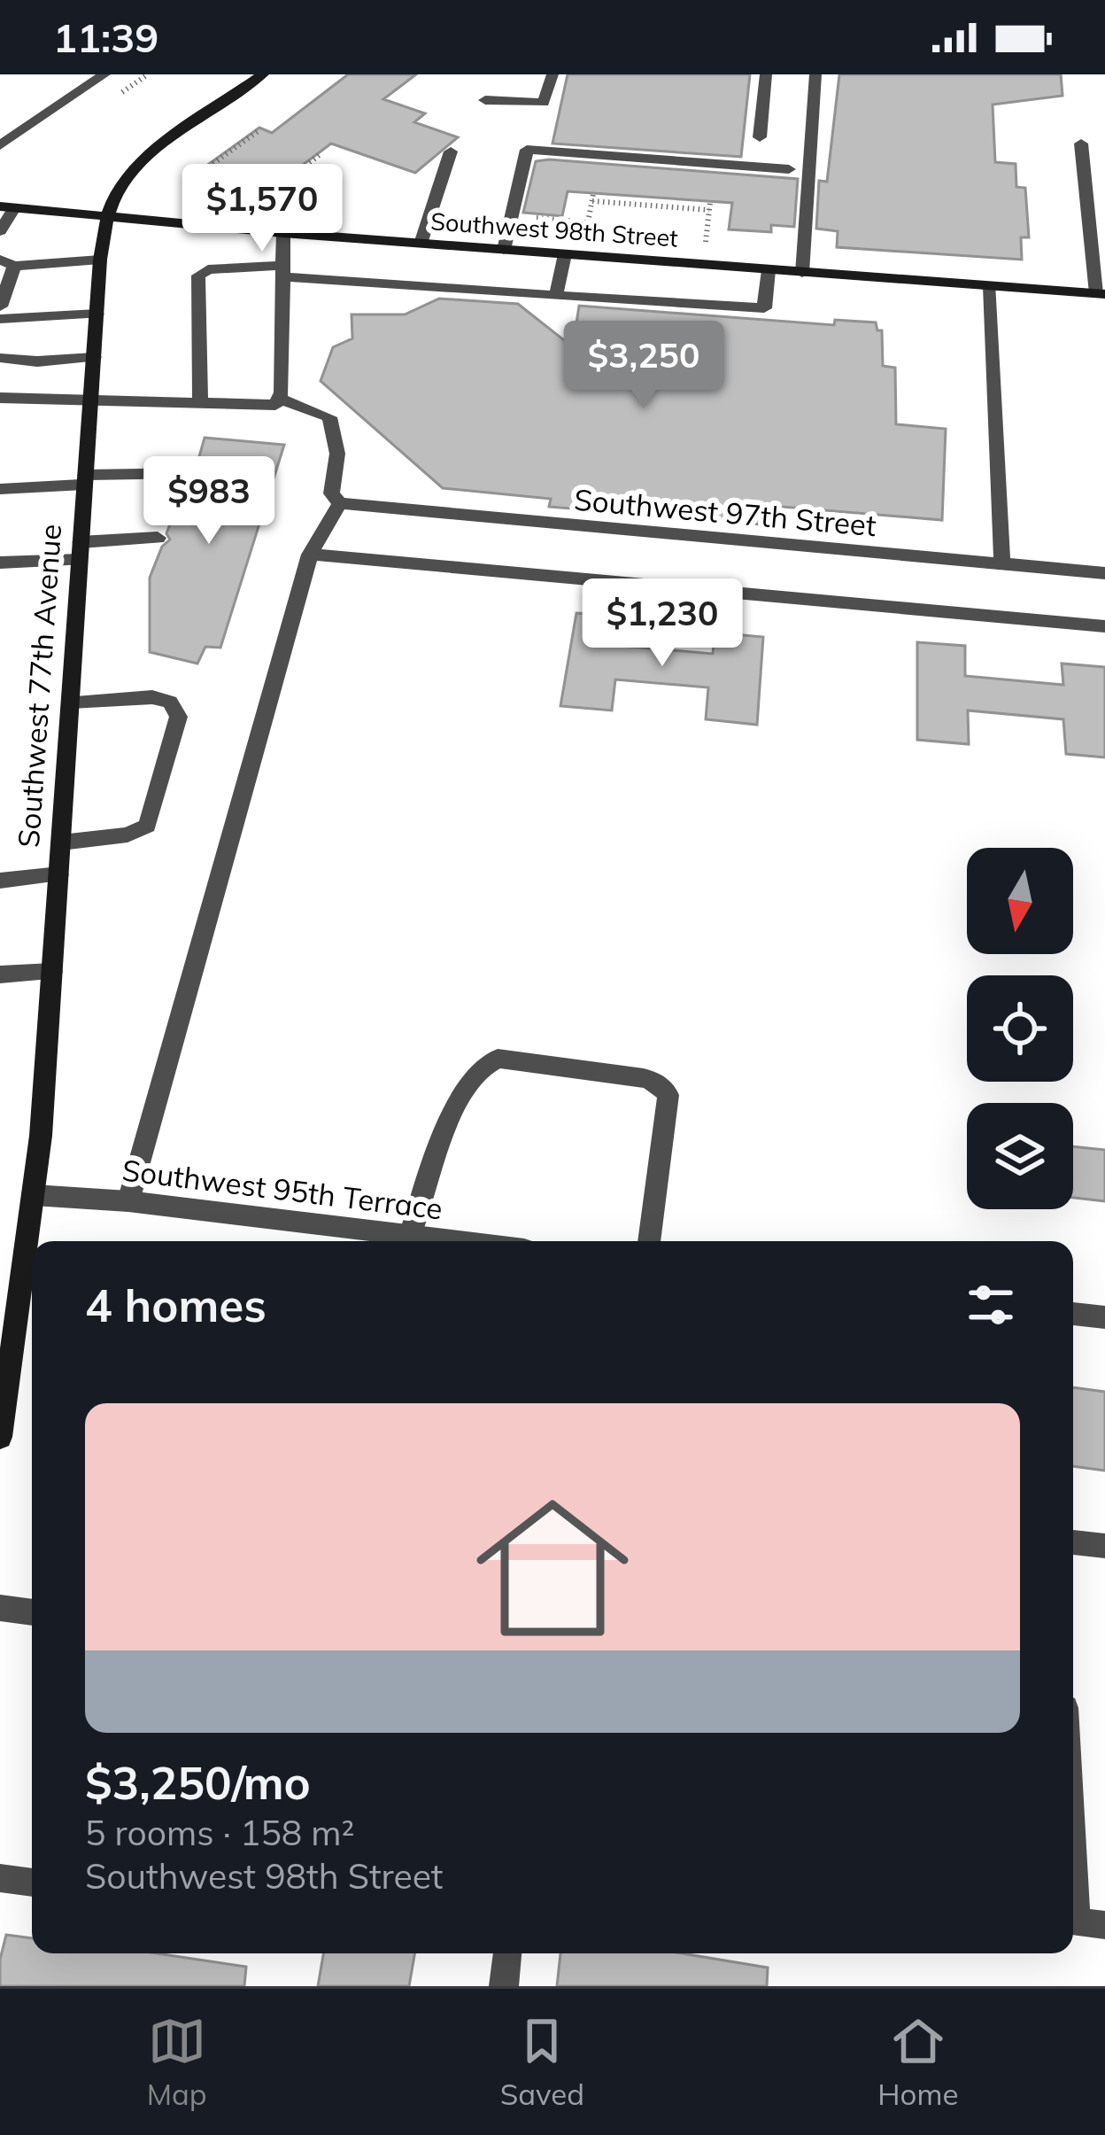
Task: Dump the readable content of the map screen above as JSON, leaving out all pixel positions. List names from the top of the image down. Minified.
{"streets":{"street":["Southwest 98th Street","Southwest 97th Street","Southwest 77th Avenue","Southwest 95th Terrace"]},"crossings":[["Southwest 98th Street","Southwest 77th Avenue"],["Southwest 77th Avenue","Southwest 95th Terrace"]],"north":"bottom","page":{"status":"11:39","price":["$1,570","$3,250","$983","$1,230"],"heading":"4 homes","list":[{"name":"$3,250/mo","note":"5 rooms · 158 m² · Southwest 98th Street"}],"tabs":["Map","Saved","Home"]}}
